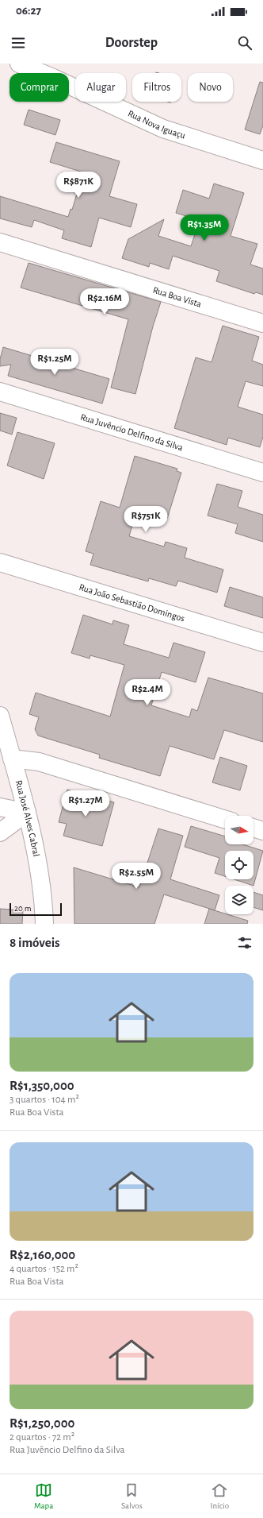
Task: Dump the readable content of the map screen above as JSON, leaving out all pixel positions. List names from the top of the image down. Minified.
{"streets":{"street":["Rua Nova Iguaçu","Rua Boa Vista","Rua Juvêncio Delfino da Silva","Rua João Sebastião Domingos","Rua José Alves Cabral"]},"scale_bar":"20 m","north":"right","page":{"status":"06:27","header":"Doorstep","chip":["Comprar","Alugar","Filtros","Novo"],"price":["R$871K","R$1.35M","R$2.16M","R$1.25M","R$751K","R$2.4M","R$1.27M","R$2.55M"],"scale":"20 m","heading":"8 imóveis","list":[{"name":"R$1,350,000","note":"3 quartos · 104 m² · Rua Boa Vista"},{"name":"R$2,160,000","note":"4 quartos · 152 m² · Rua Boa Vista"},{"name":"R$1,250,000","note":"2 quartos · 72 m² · Rua Juvêncio Delfino da Silva"}],"tabs":["Mapa","Salvos","Início"]}}
